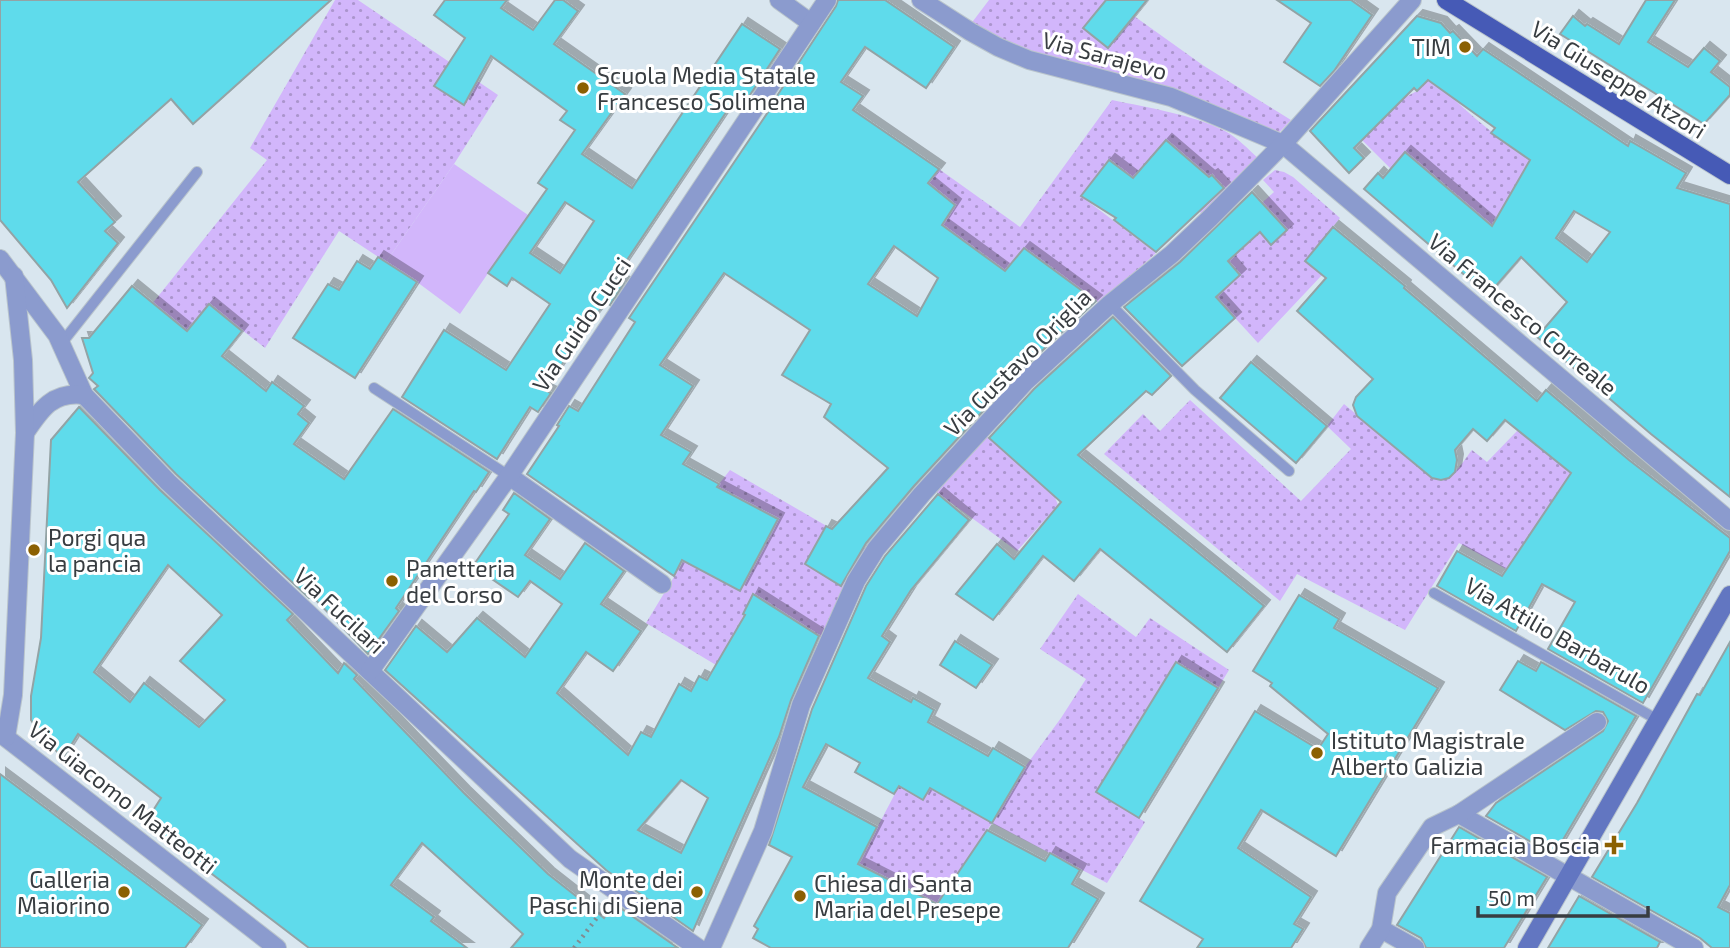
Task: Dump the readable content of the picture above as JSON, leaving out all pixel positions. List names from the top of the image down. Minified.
{"streets":{"main road":["Via Giuseppe Atzori"],"street":["Via Sarajevo","Via Francesco Correale","Via Guido Cucci","Via Gustavo Origlia","Via Fucilari","Via Attilio Barbarulo","Via Giacomo Matteotti"]},"crossings":[["Via Sarajevo","Via Francesco Correale"],["Via Sarajevo","Via Gustavo Origlia"],["Via Francesco Correale","Via Gustavo Origlia"],["Via Guido Cucci","Via Fucilari"],["Via Fucilari","Via Giacomo Matteotti"]],"places":{"other":["TIM","Scuola Media Statale Francesco Solimena","Porgi qua la pancia","Panetteria del Corso","Istituto Magistrale Alberto Galizia","Galleria Maiorino","Monte dei Paschi di Siena","Chiesa di Santa Maria del Presepe"],"health":["Farmacia Boscia"]},"scale_bar":"50 m"}
